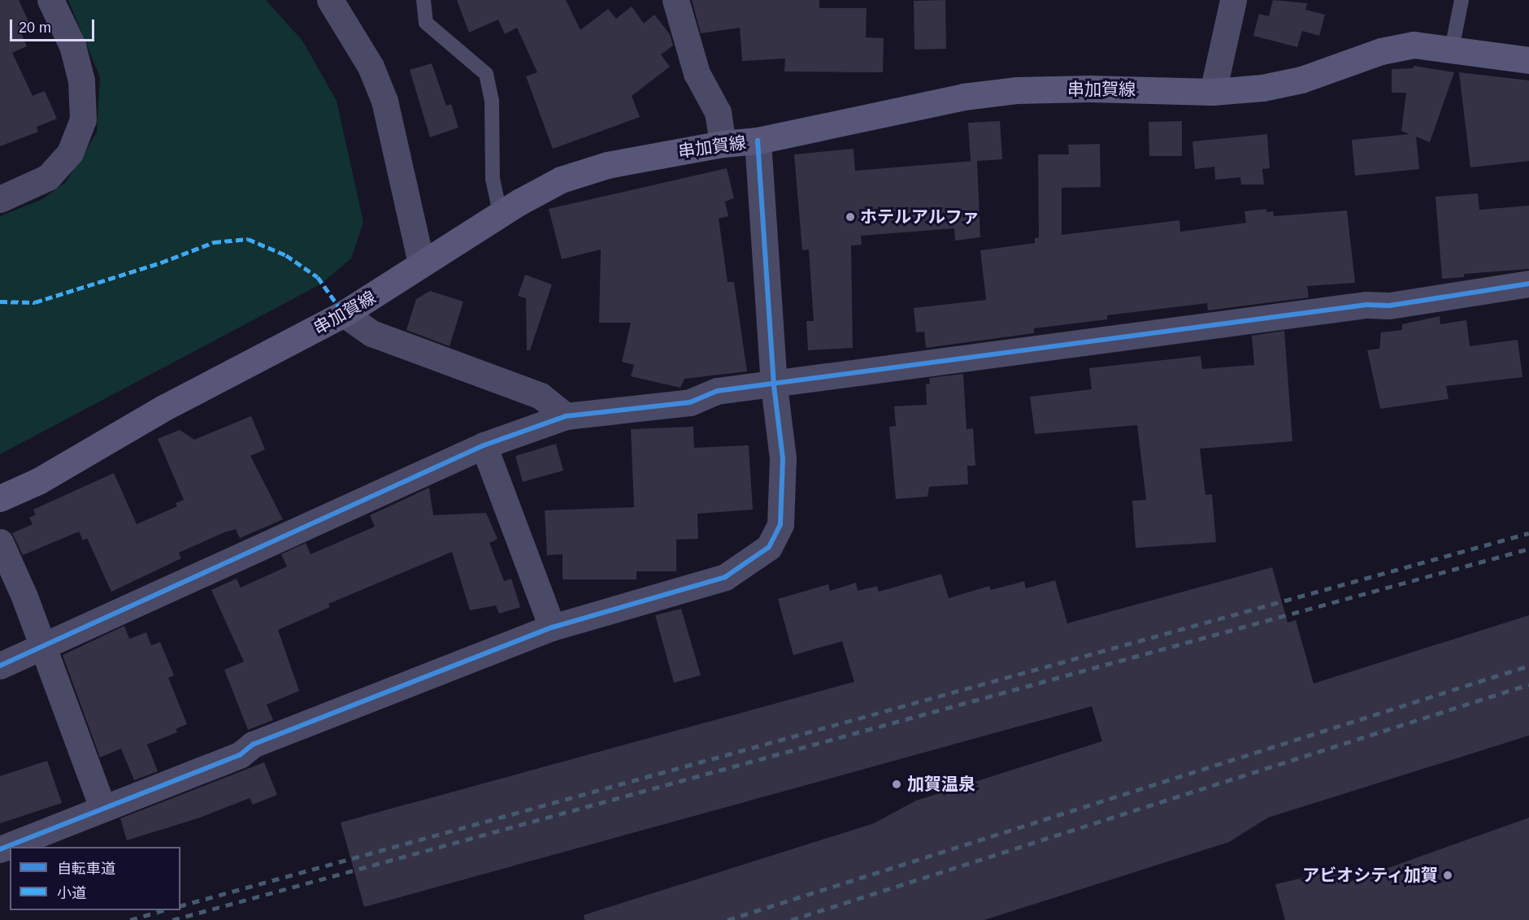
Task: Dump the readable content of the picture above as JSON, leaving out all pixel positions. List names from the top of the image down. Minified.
{"streets":{"main road":["串加賀線"]},"places":["ホテルアルファ","加賀温泉","アビオシティ加賀"],"legend":["自転車道","小道"],"scale_bar":"20 m"}
